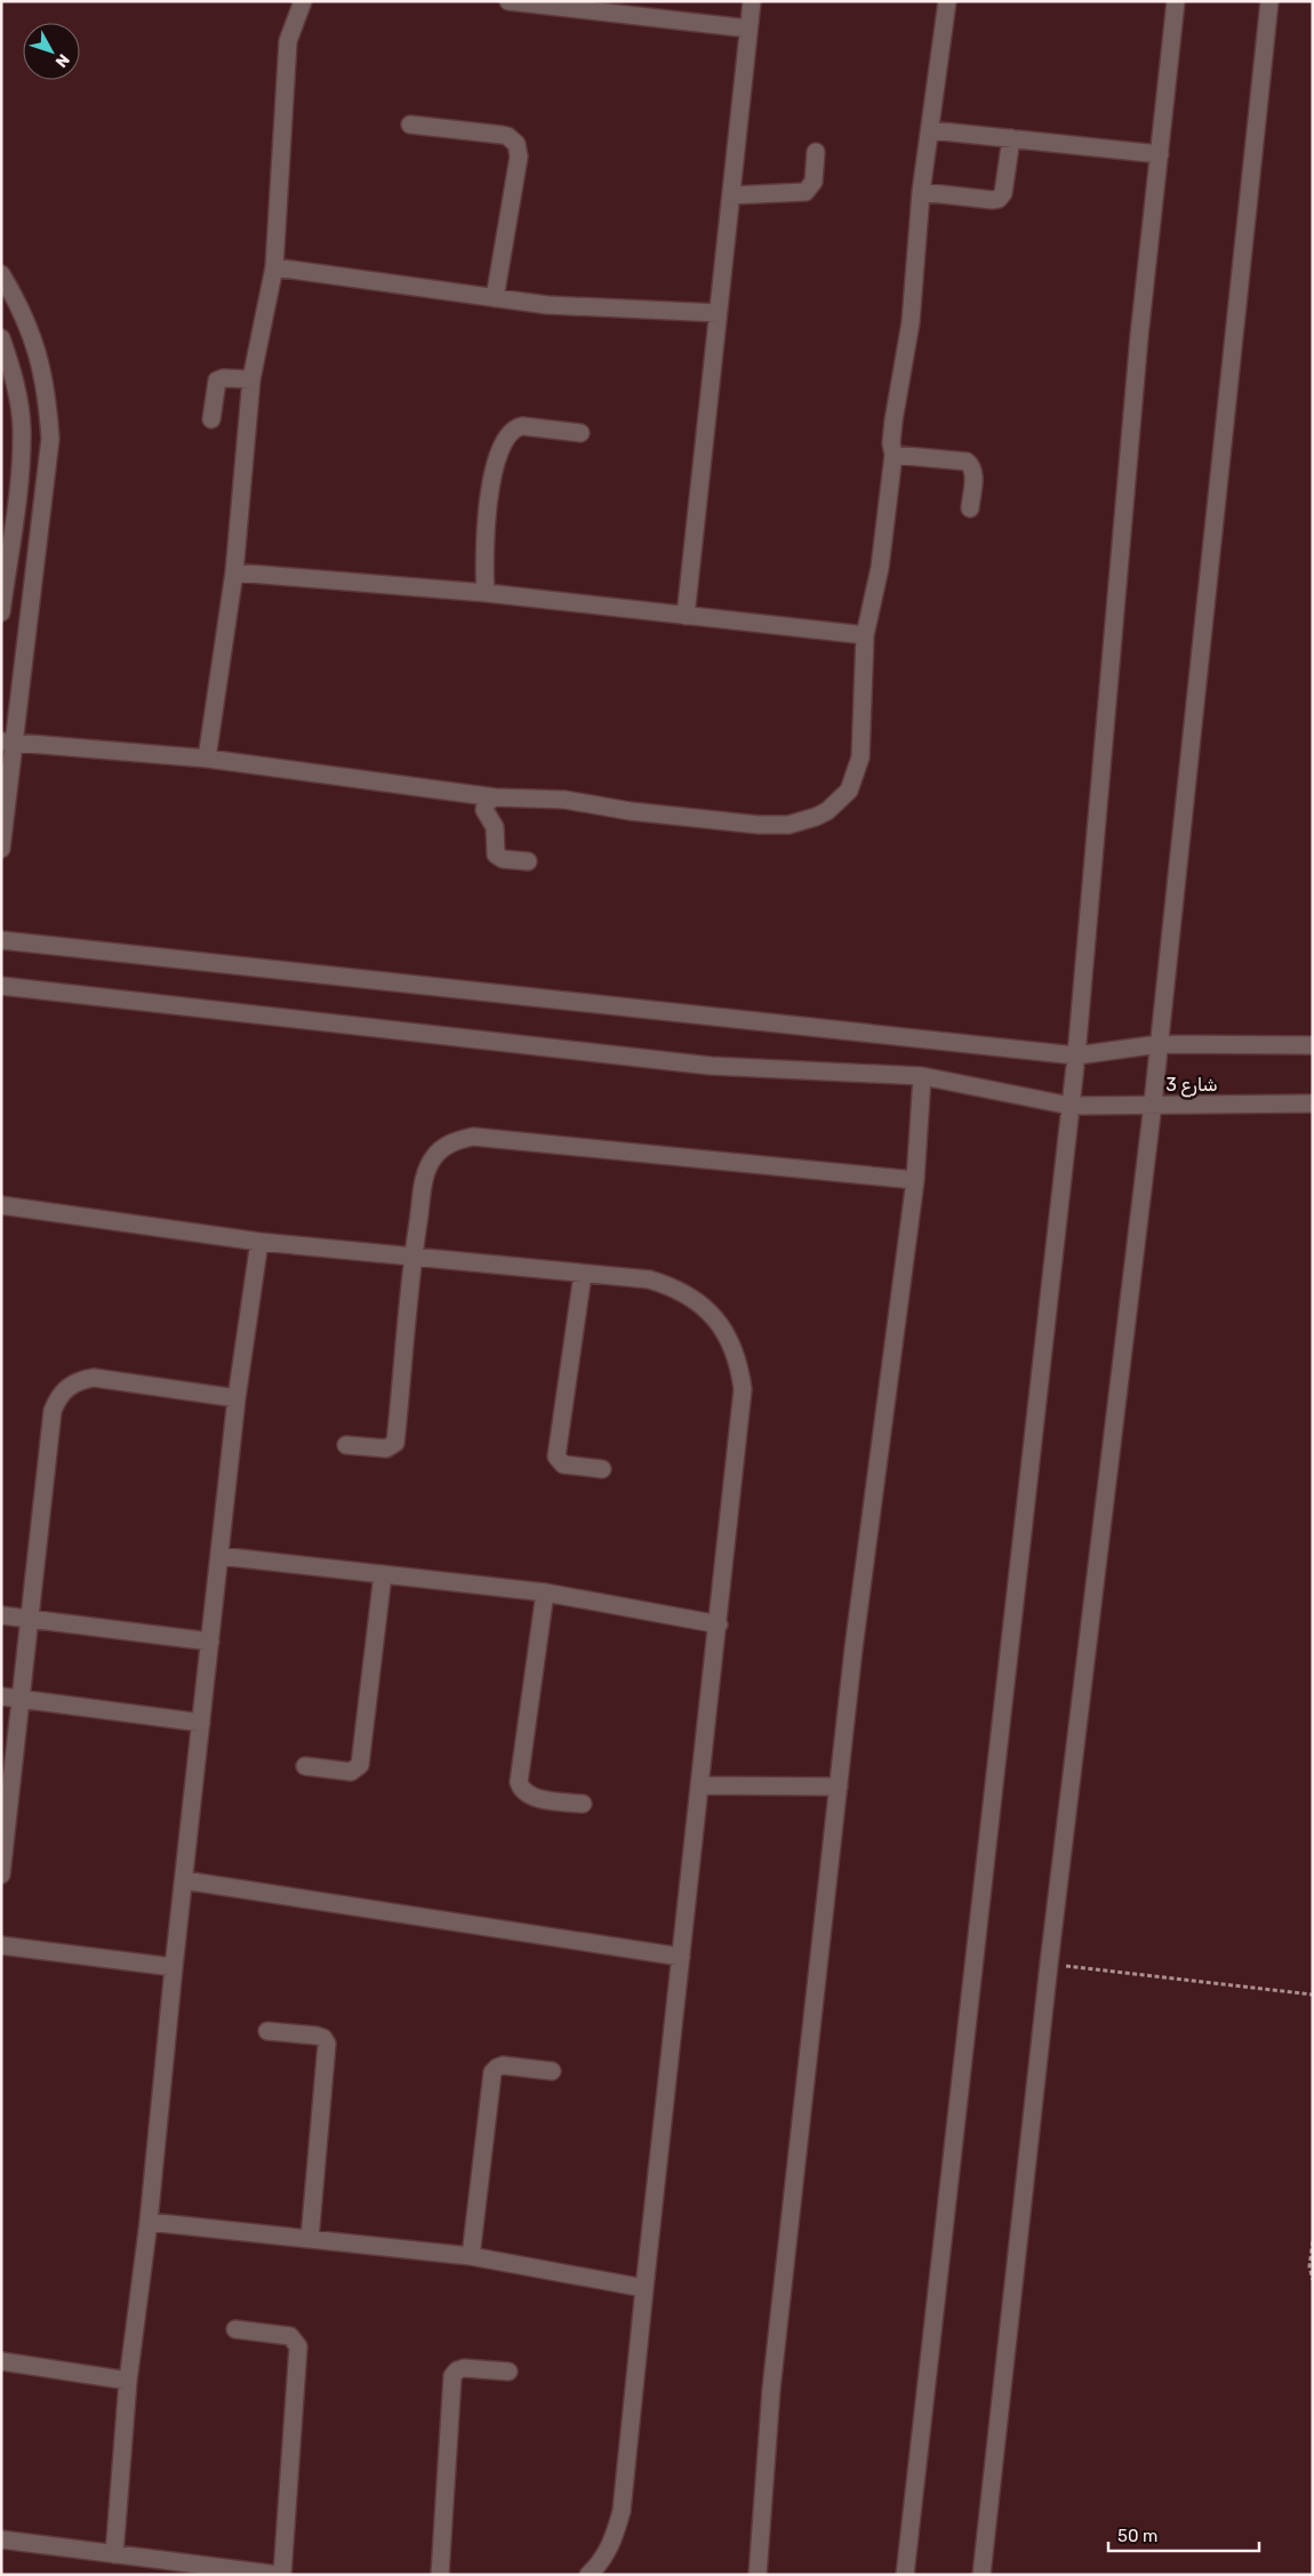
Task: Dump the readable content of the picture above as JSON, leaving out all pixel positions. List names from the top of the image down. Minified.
{"streets":{"street":["شارع 3"]},"scale_bar":"50 m","north":"bottom right"}
